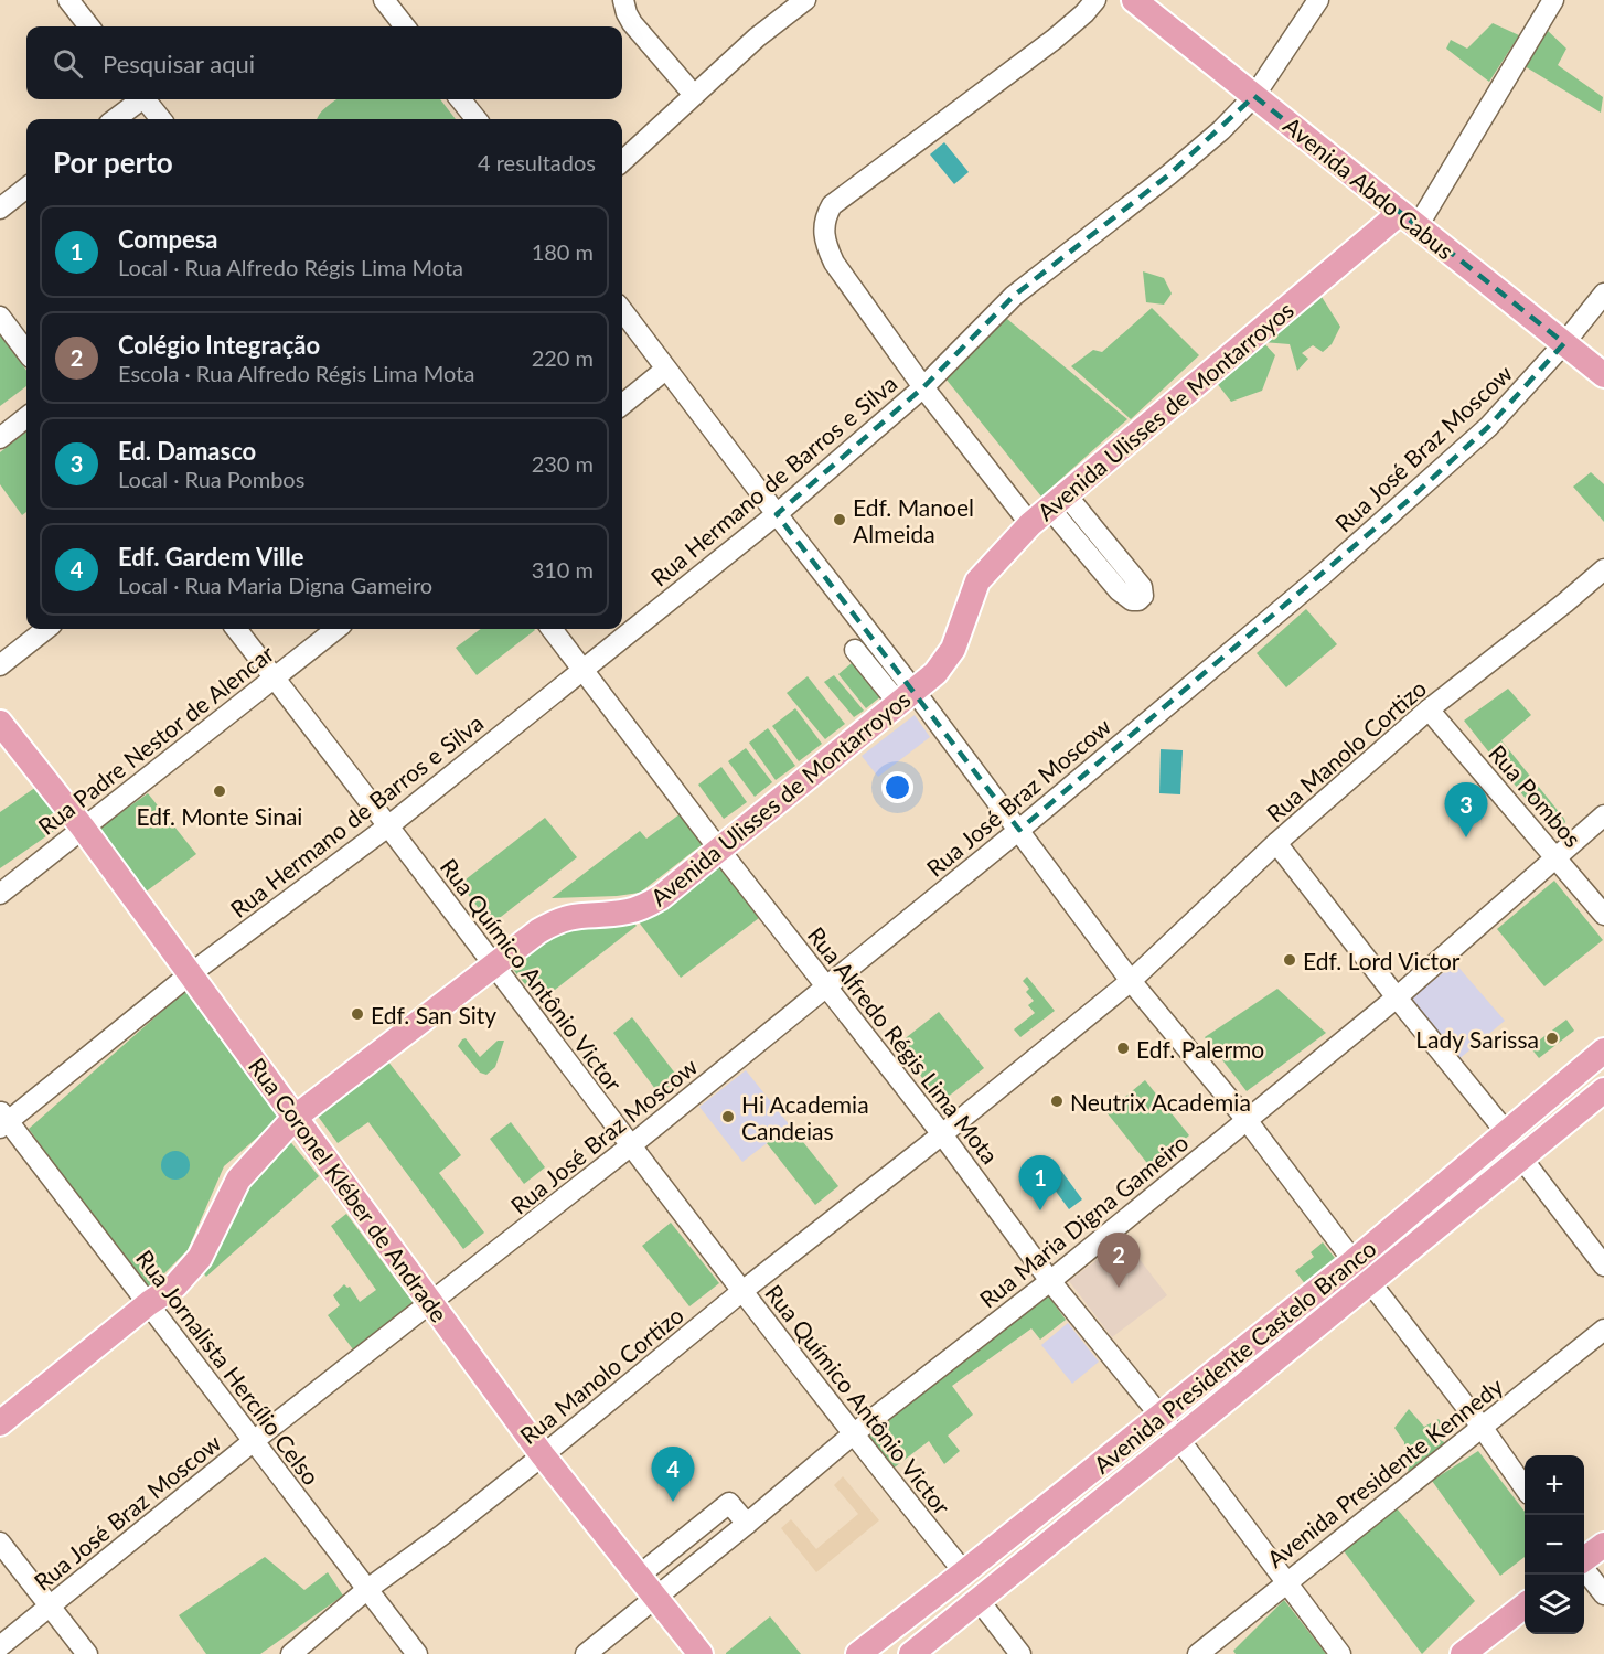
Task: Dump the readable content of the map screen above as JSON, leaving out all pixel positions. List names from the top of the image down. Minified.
{"streets":{"main road":["Avenida Abdo Cabus","Avenida Ulisses de Montarroyos","Rua Coronel Kléber de Andrade","Avenida Presidente Castelo Branco"],"street":["Rua José Braz Moscow","Rua Hermano de Barros e Silva","Rua Padre Nestor de Alencar","Rua Manolo Cortizo","Rua Pombos","Rua Químico Antônio Victor","Rua Alfredo Régis Lima Mota","Rua Maria Digna Gameiro","Rua Jornalista Hercílio Celso","Avenida Presidente Kennedy"]},"crossings":[["Avenida Abdo Cabus","Avenida Ulisses de Montarroyos"],["Avenida Abdo Cabus","Rua José Braz Moscow"],["Avenida Abdo Cabus","Rua Hermano de Barros e Silva"],["Avenida Ulisses de Montarroyos","Rua Químico Antônio Victor"],["Avenida Ulisses de Montarroyos","Rua Alfredo Régis Lima Mota"],["Avenida Ulisses de Montarroyos","Rua Coronel Kléber de Andrade"],["Avenida Ulisses de Montarroyos","Rua Jornalista Hercílio Celso"],["Rua José Braz Moscow","Rua Químico Antônio Victor"],["Rua José Braz Moscow","Rua Alfredo Régis Lima Mota"],["Rua José Braz Moscow","Rua Coronel Kléber de Andrade"],["Rua José Braz Moscow","Rua Jornalista Hercílio Celso"],["Rua Hermano de Barros e Silva","Rua Químico Antônio Victor"],["Rua Hermano de Barros e Silva","Rua Alfredo Régis Lima Mota"],["Rua Hermano de Barros e Silva","Rua Coronel Kléber de Andrade"],["Rua Hermano de Barros e Silva","Rua Jornalista Hercílio Celso"],["Rua Padre Nestor de Alencar","Rua Químico Antônio Victor"],["Rua Padre Nestor de Alencar","Rua Coronel Kléber de Andrade"],["Rua Manolo Cortizo","Rua Pombos"],["Rua Manolo Cortizo","Rua Químico Antônio Victor"],["Rua Manolo Cortizo","Rua Alfredo Régis Lima Mota"],["Rua Manolo Cortizo","Rua Coronel Kléber de Andrade"],["Rua Manolo Cortizo","Rua Jornalista Hercílio Celso"],["Rua Pombos","Rua Maria Digna Gameiro"],["Rua Químico Antônio Victor","Rua Maria Digna Gameiro"],["Rua Químico Antônio Victor","Avenida Presidente Castelo Branco"],["Rua Alfredo Régis Lima Mota","Rua Maria Digna Gameiro"],["Rua Alfredo Régis Lima Mota","Avenida Presidente Castelo Branco"],["Rua Alfredo Régis Lima Mota","Avenida Presidente Kennedy"],["Rua Coronel Kléber de Andrade","Rua Maria Digna Gameiro"]],"places":["Edf. Manoel Almeida","Edf. Monte Sinai","Edf. Lord Victor","Edf. San Sity","Lady Sarissa","Edf. Palermo","Neutrix Academia","Hi Academia Candeias"],"page":{"search":"Pesquisar aqui","heading":["Por perto","4 resultados"],"list":[{"mark":"1","name":"Compesa","note":"Local · Rua Alfredo Régis Lima Mota","value":"180 m"},{"mark":"2","name":"Colégio Integração","note":"Escola · Rua Alfredo Régis Lima Mota","value":"220 m"},{"mark":"3","name":"Ed. Damasco","note":"Local · Rua Pombos","value":"230 m"},{"mark":"4","name":"Edf. Gardem Ville","note":"Local · Rua Maria Digna Gameiro","value":"310 m"}],"pins":["3","1","2","4"],"map_buttons":["+","−"]}}
